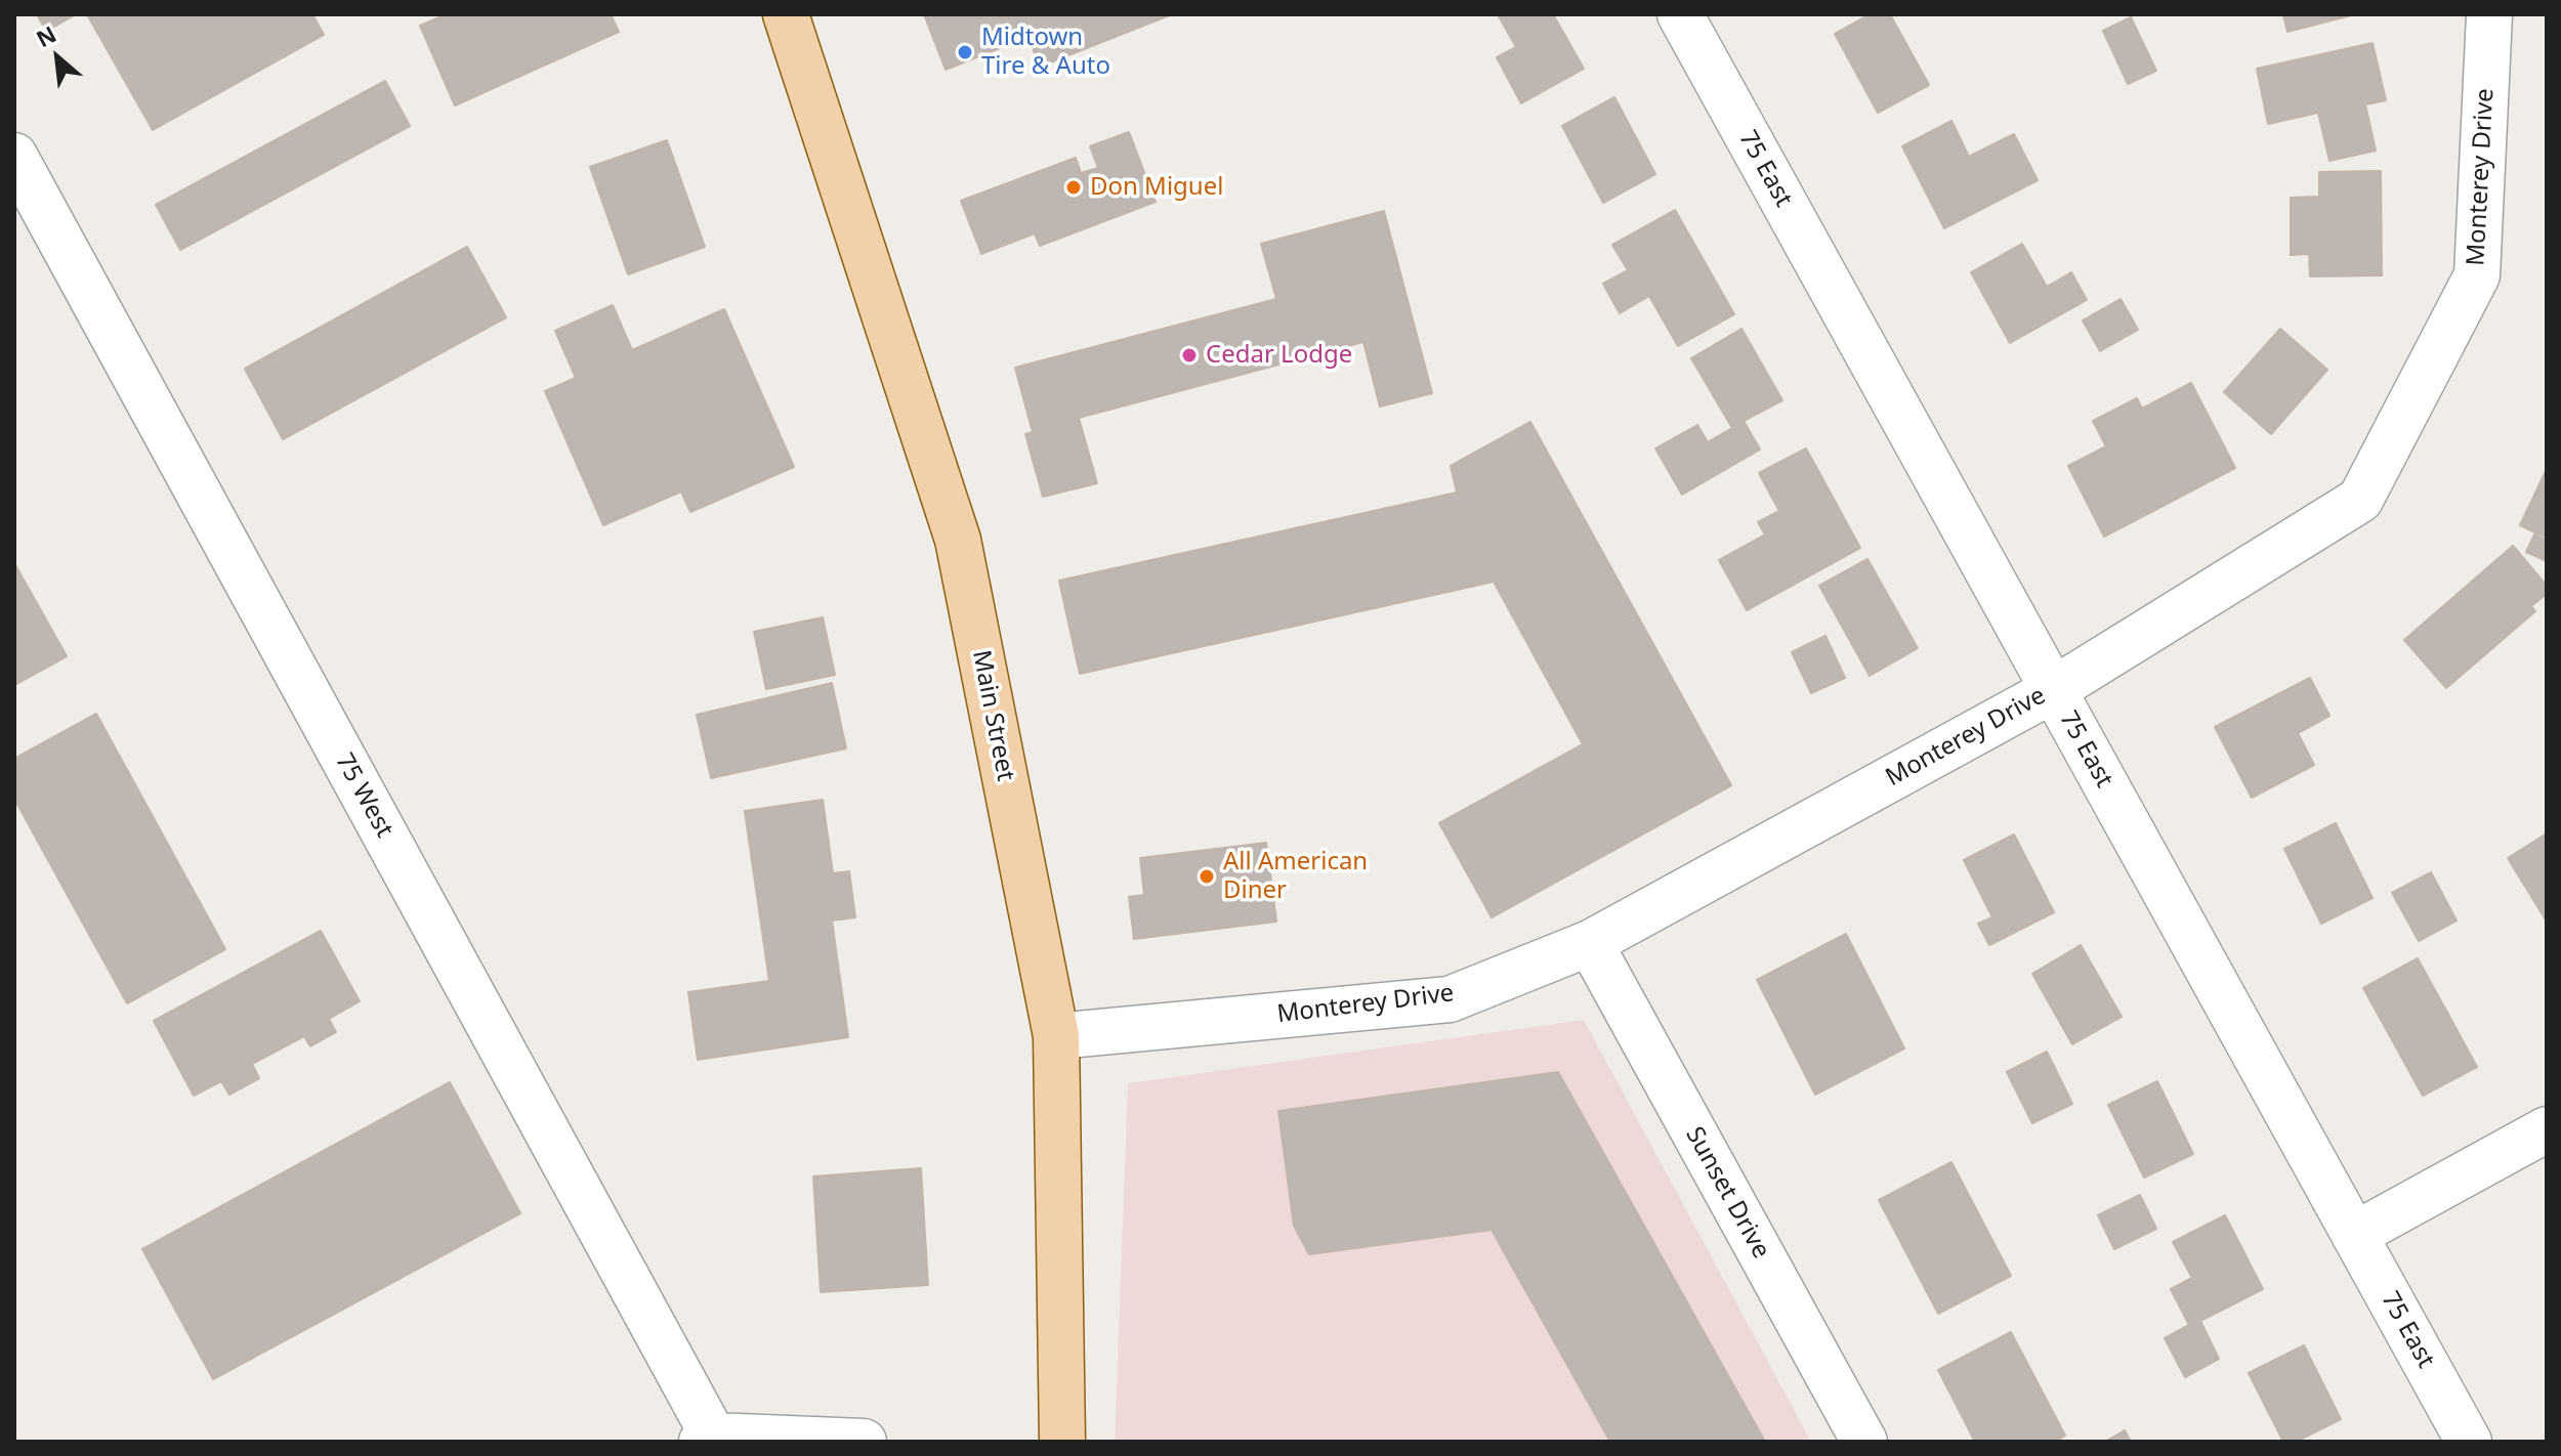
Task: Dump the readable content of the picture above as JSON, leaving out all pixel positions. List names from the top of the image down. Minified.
{"streets":{"main road":["Main Street"],"street":["75 East","Monterey Drive","75 West","Sunset Drive"]},"crossings":[["75 East","Monterey Drive"],["Monterey Drive","Main Street"],["Monterey Drive","Sunset Drive"]],"places":["Midtown Tire & Auto","Don Miguel","Cedar Lodge","All American Diner"],"north":"top left"}
